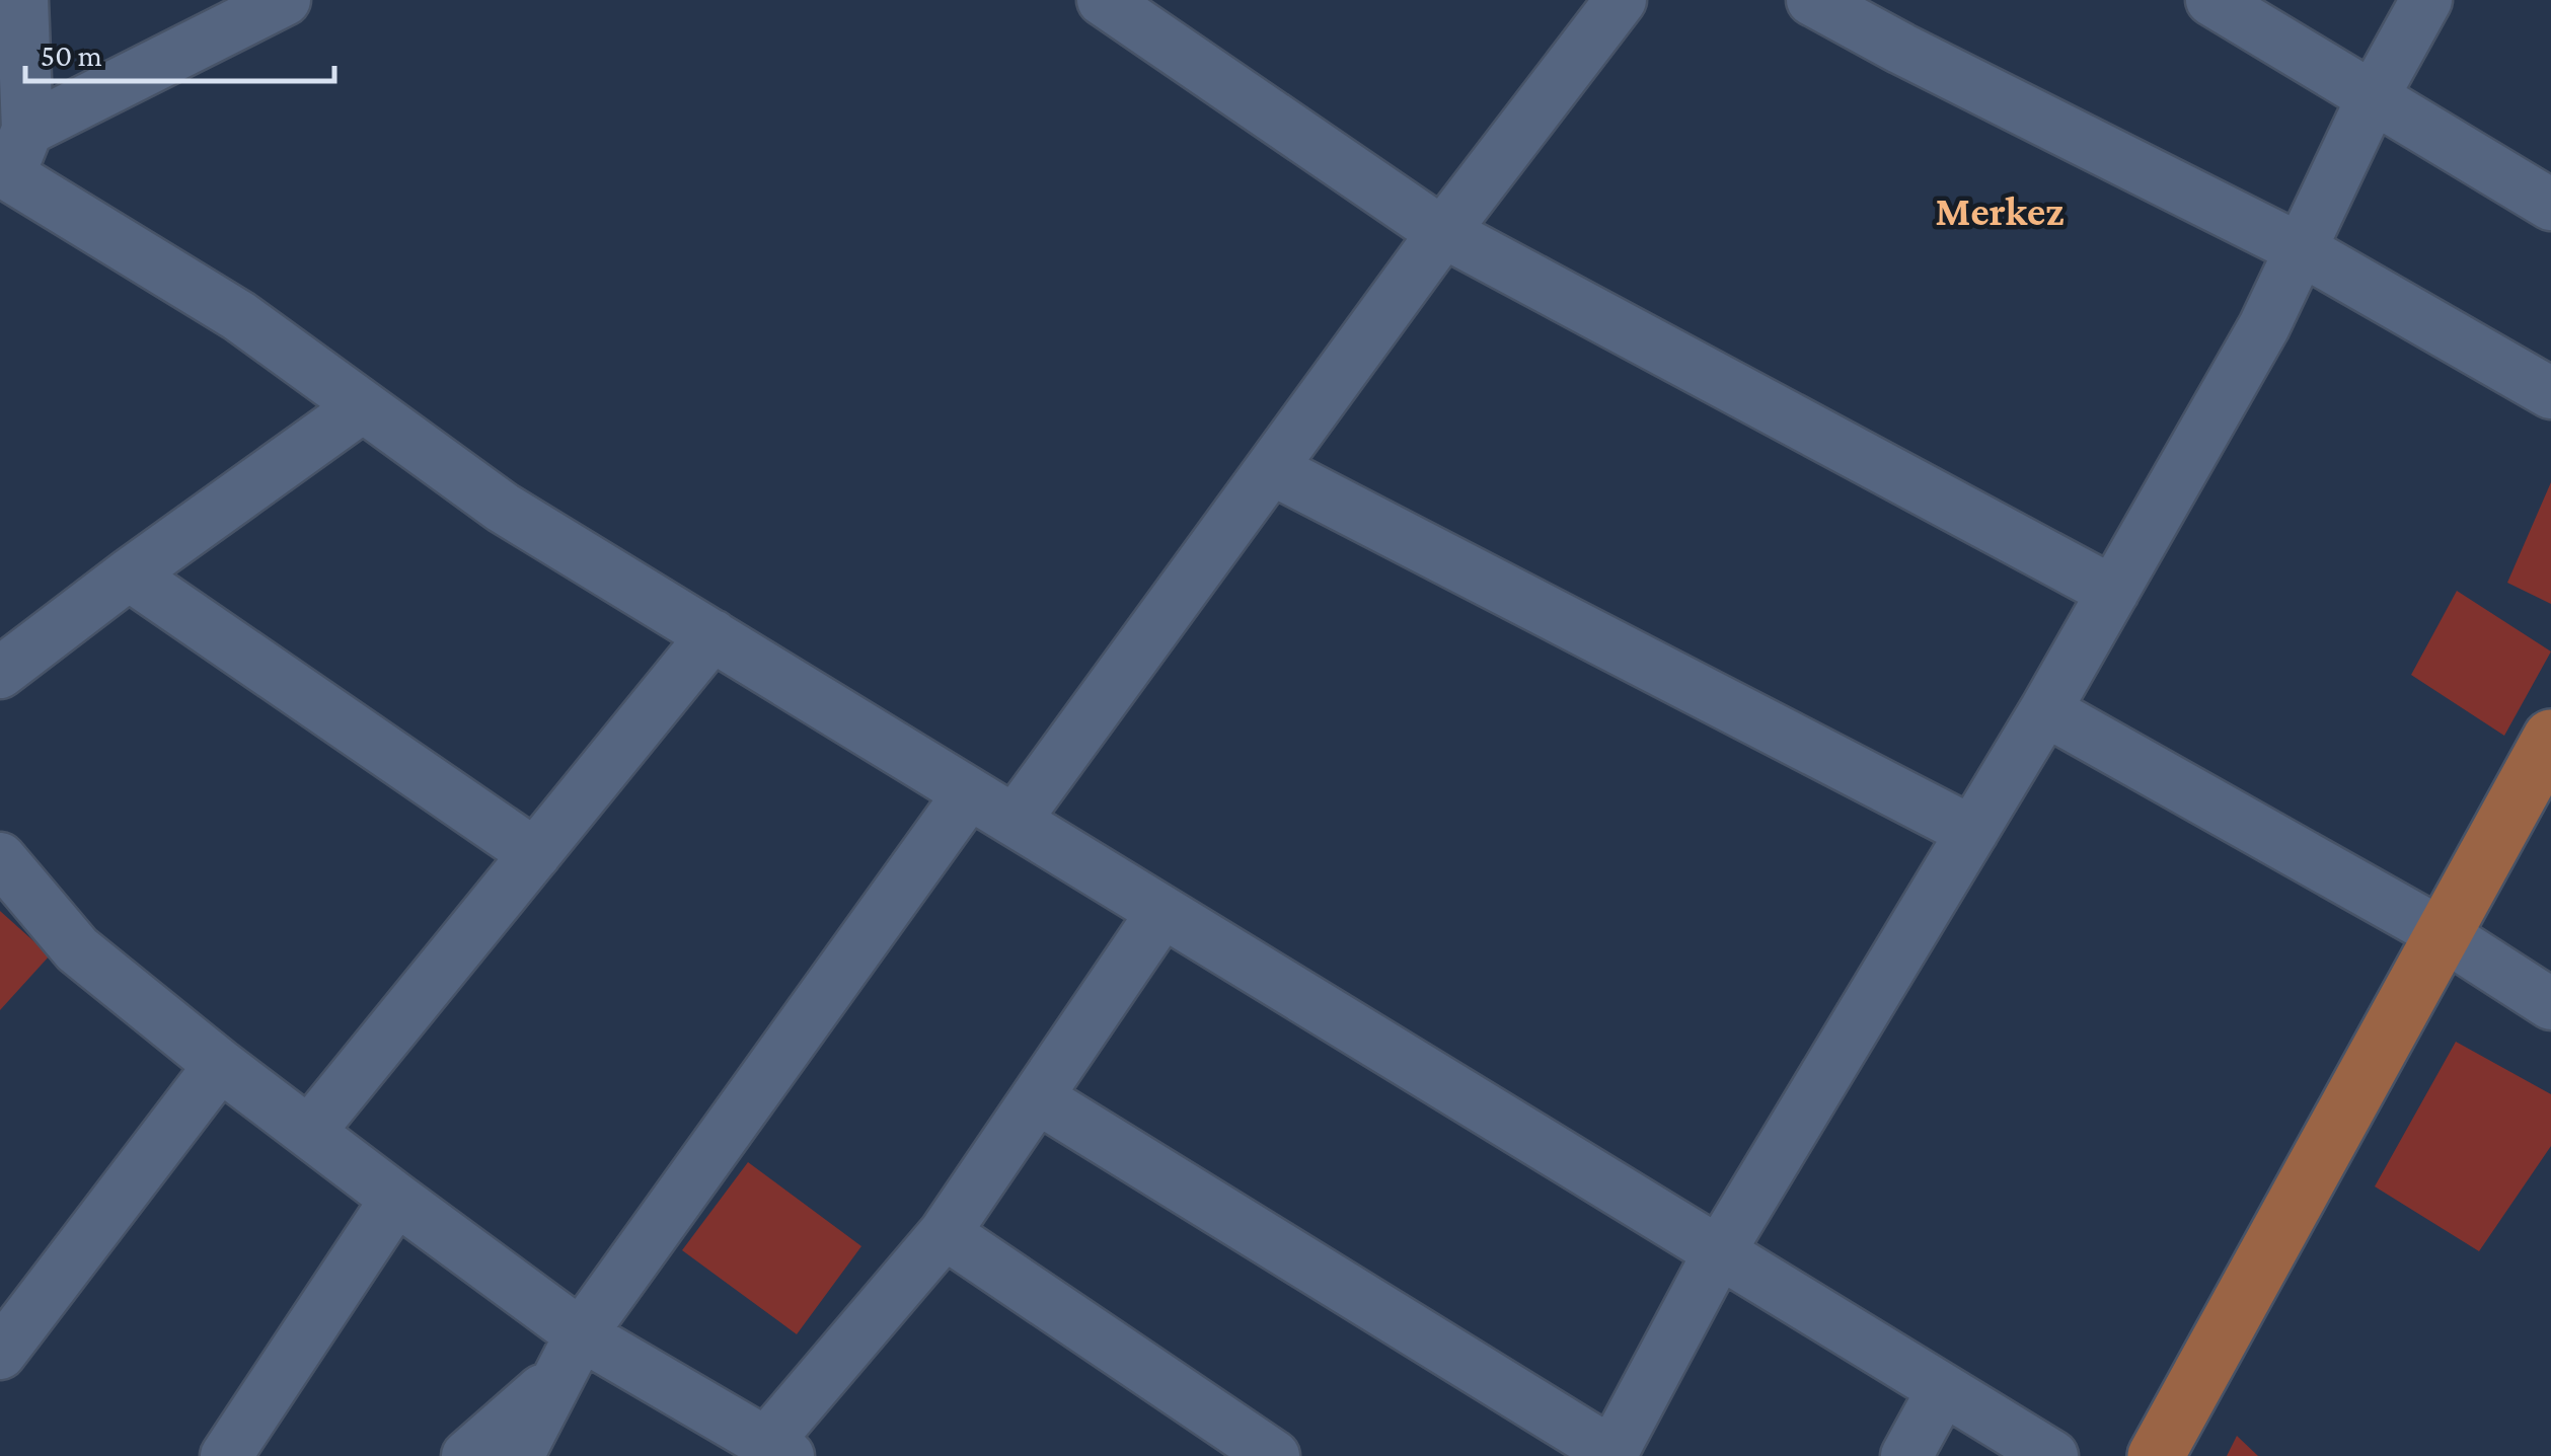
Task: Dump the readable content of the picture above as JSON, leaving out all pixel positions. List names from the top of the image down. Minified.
{"districts":["Merkez"],"scale_bar":"50 m"}
